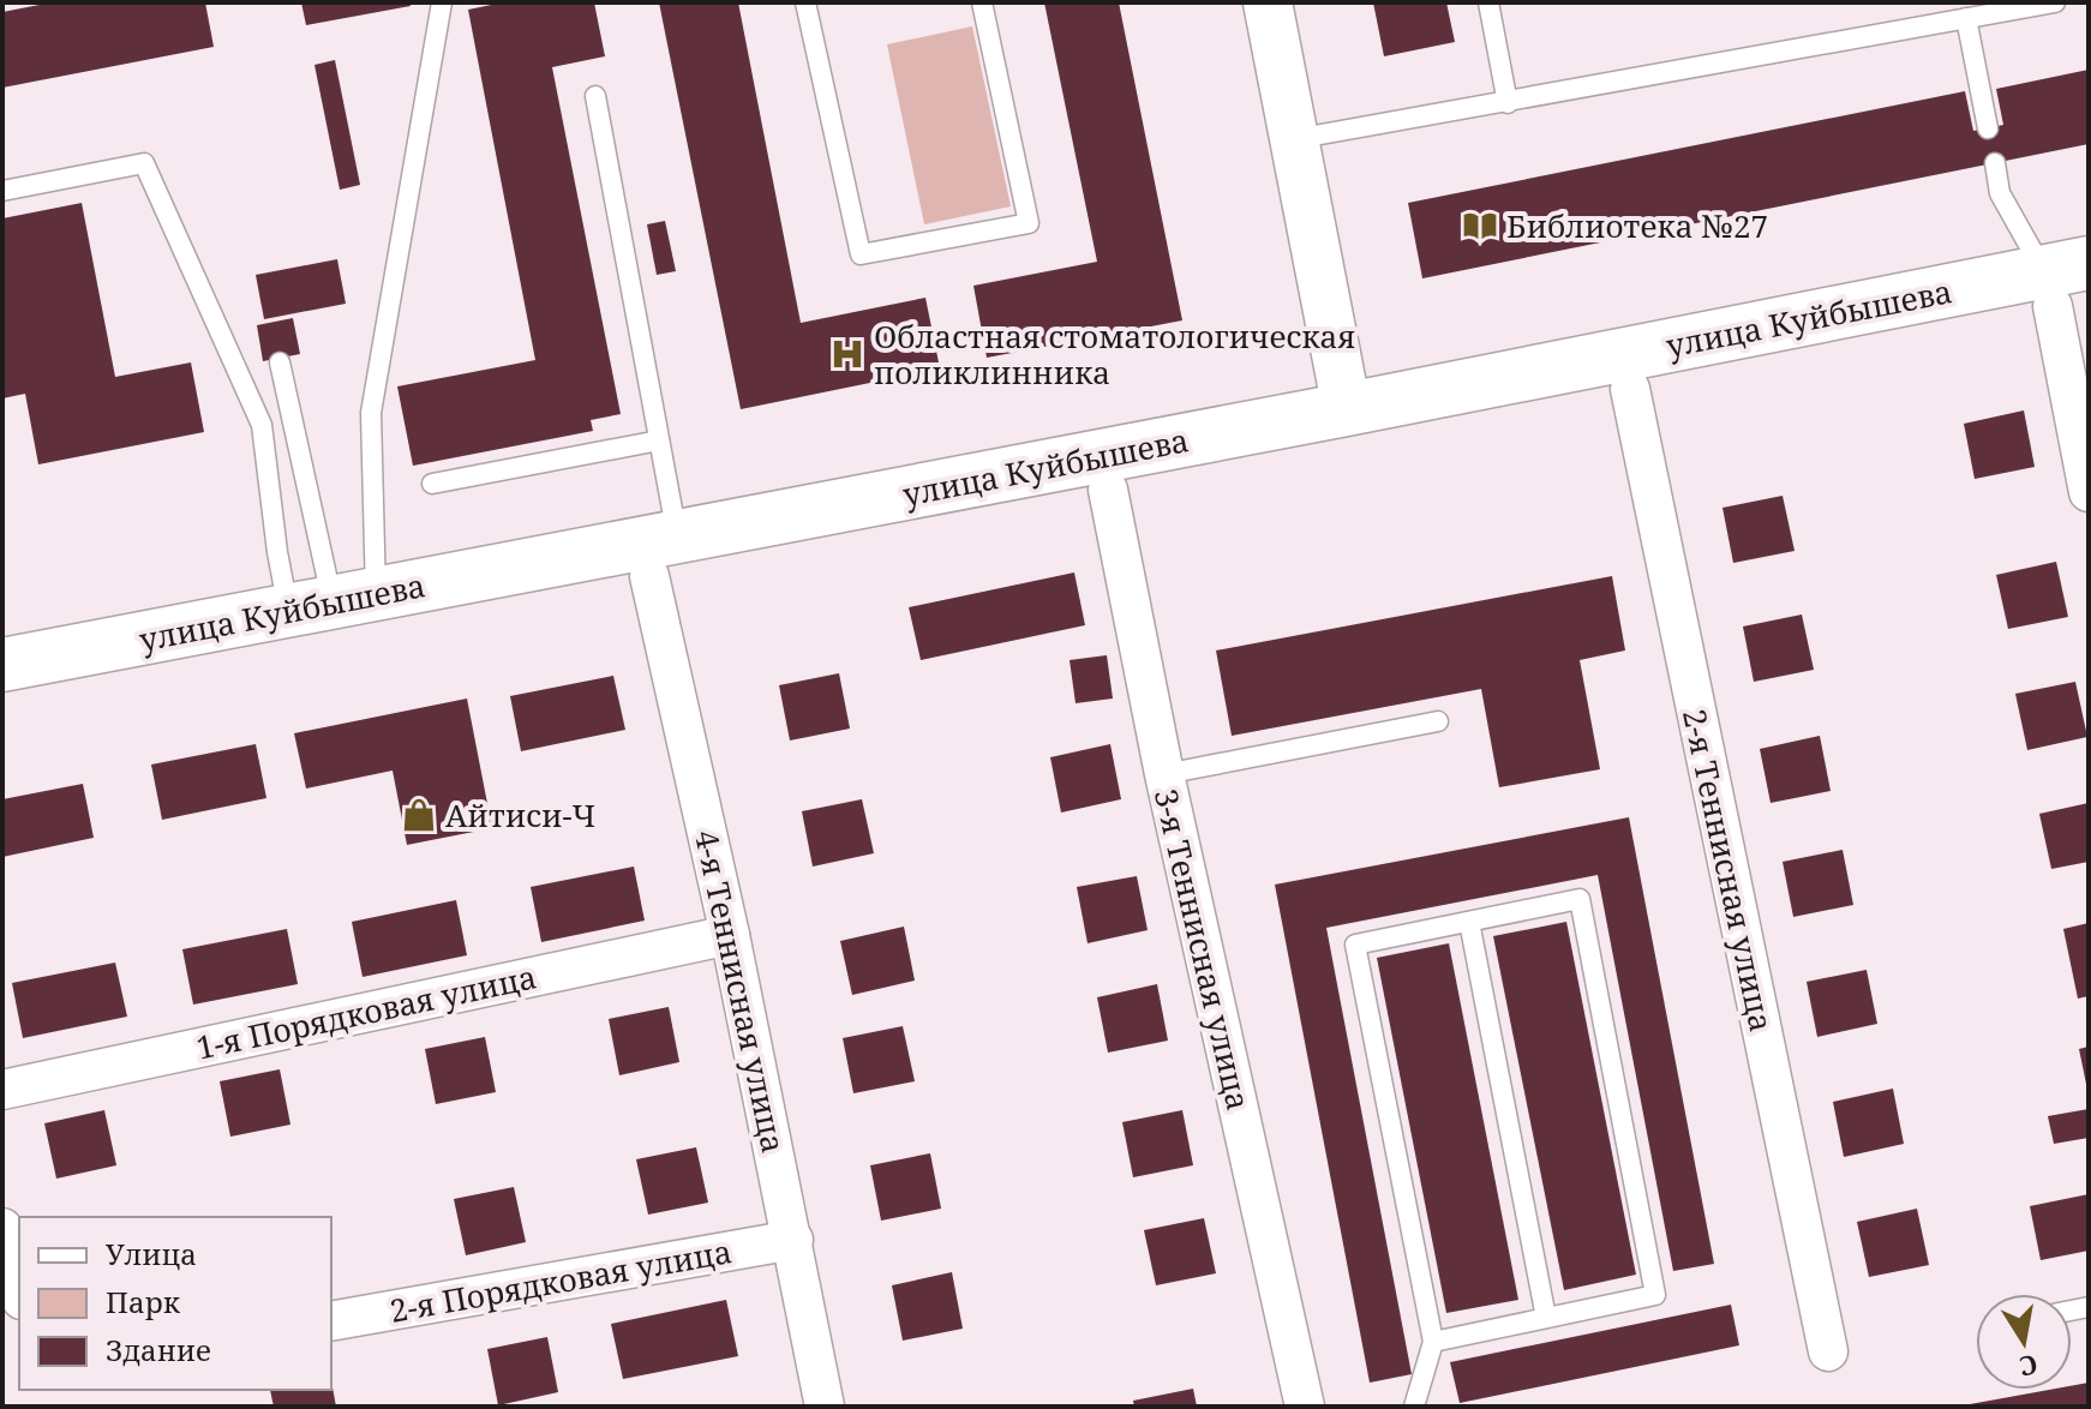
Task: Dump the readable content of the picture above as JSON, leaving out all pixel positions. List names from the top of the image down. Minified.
{"streets":{"main road":["улица Куйбышева"],"street":["2-я Теннисная улица","3-я Теннисная улица","4-я Теннисная улица","1-я Порядковая улица","2-я Порядковая улица"]},"crossings":[["улица Куйбышева","2-я Теннисная улица"],["улица Куйбышева","3-я Теннисная улица"],["улица Куйбышева","4-я Теннисная улица"],["4-я Теннисная улица","1-я Порядковая улица"],["4-я Теннисная улица","2-я Порядковая улица"]],"places":{"library":["Библиотека №27"],"hospital":["Областная стоматологическая поликлинника"],"shop":["Айтиси-Ч"]},"legend":["Улица","Парк","Здание"],"north":"bottom"}
